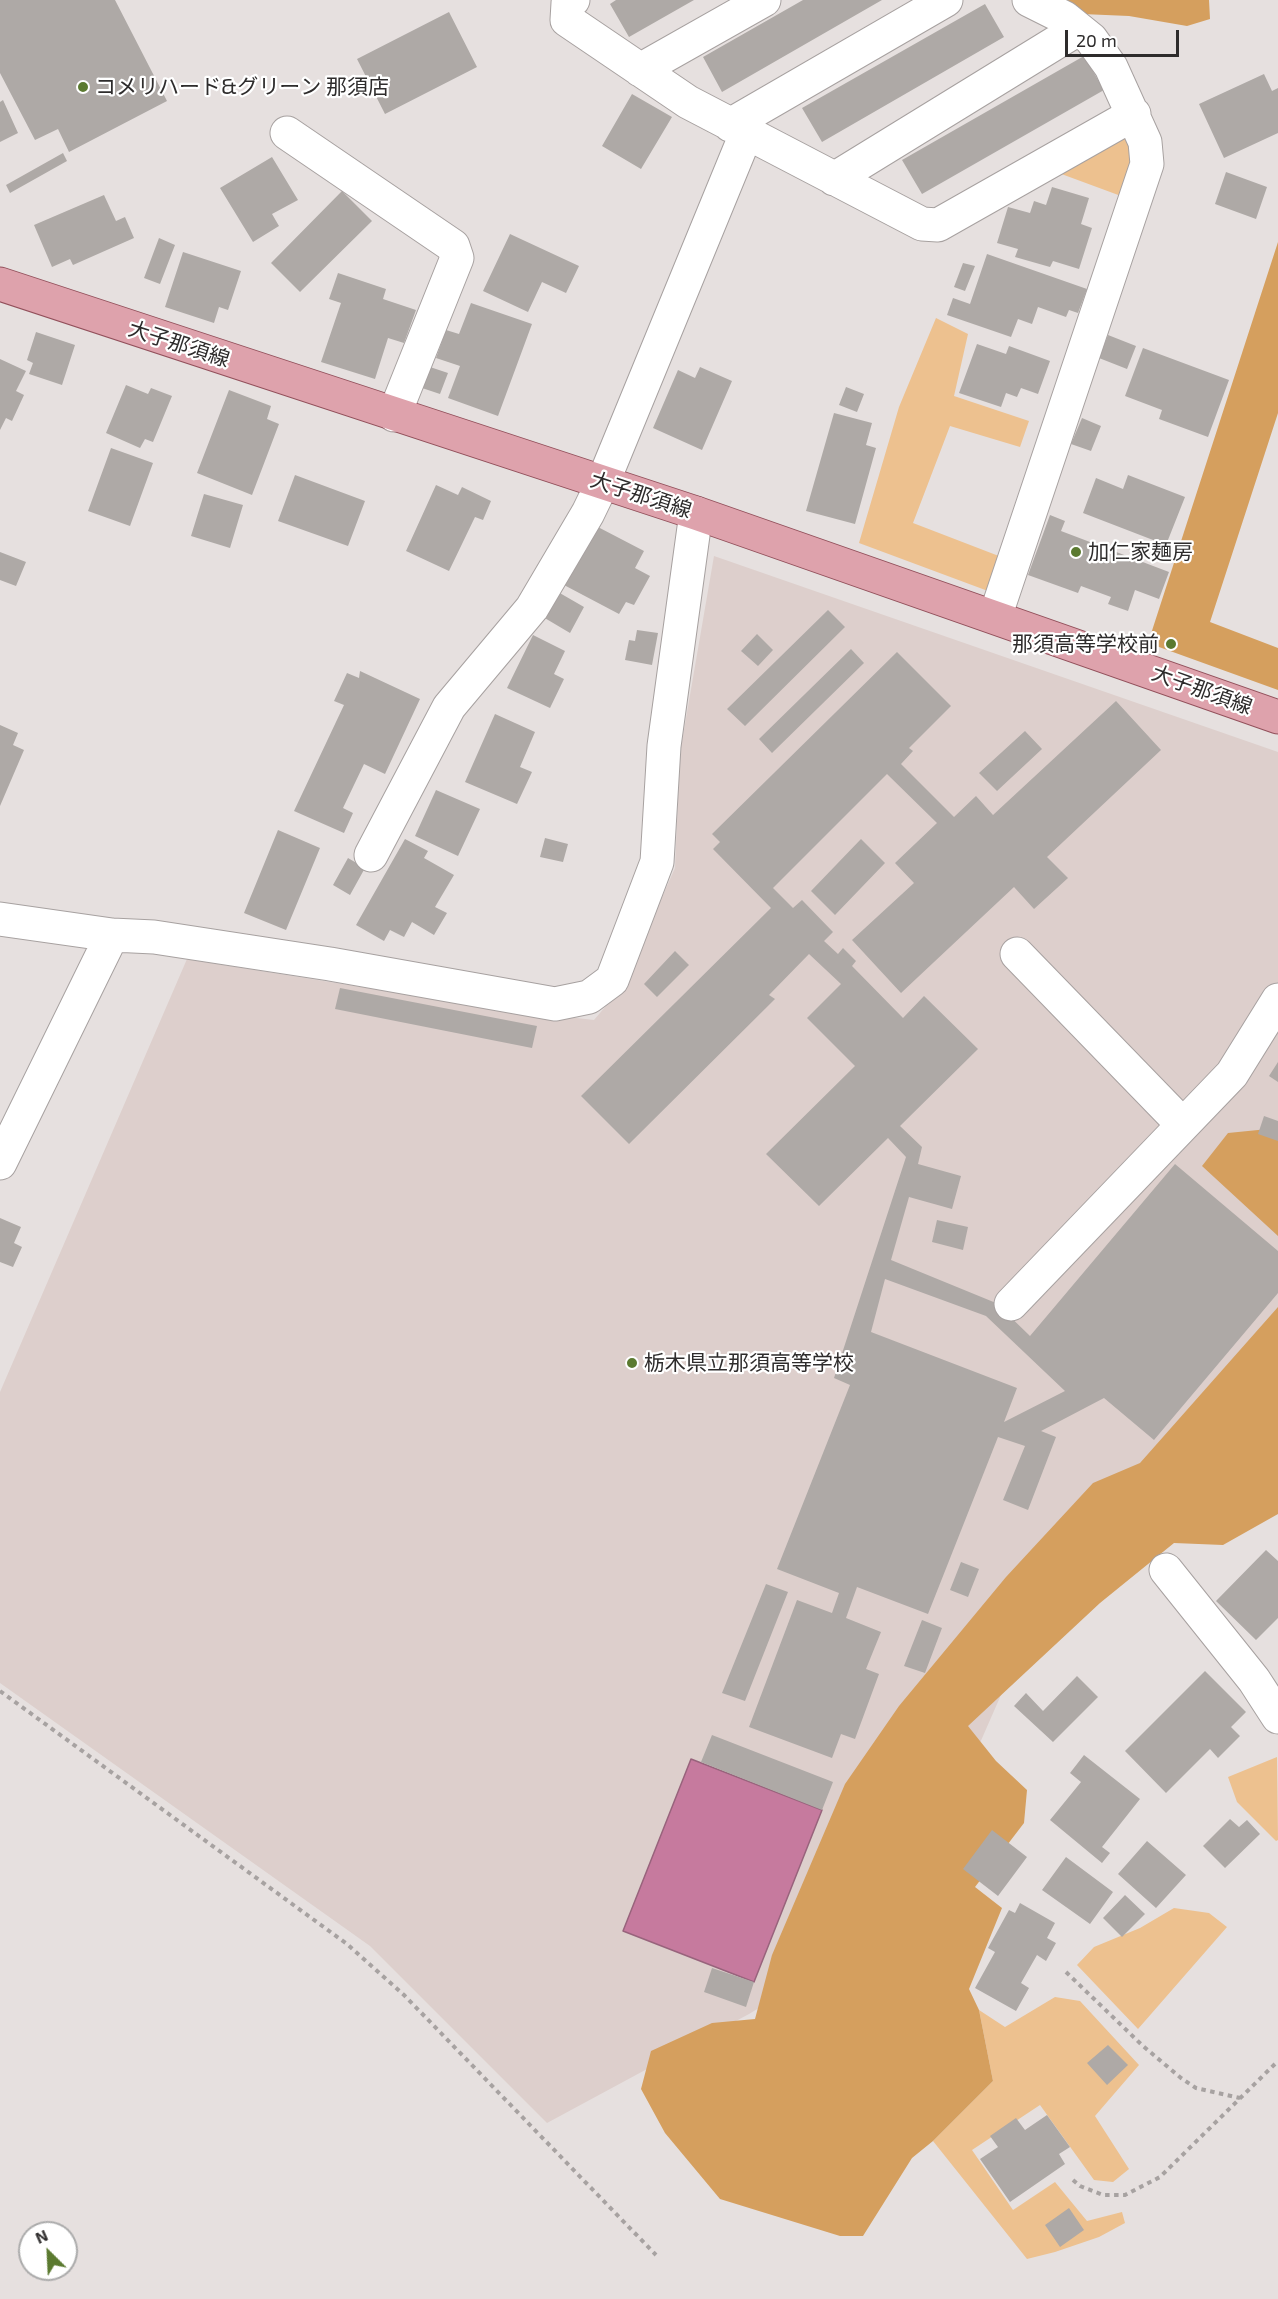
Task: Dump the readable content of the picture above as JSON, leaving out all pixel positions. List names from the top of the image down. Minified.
{"streets":{"main road":["大子那須線"]},"places":["コメリハード&グリーン 那須店","加仁家麺房","那須高等学校前","栃木県立那須高等学校"],"scale_bar":"20 m","north":"top left"}
